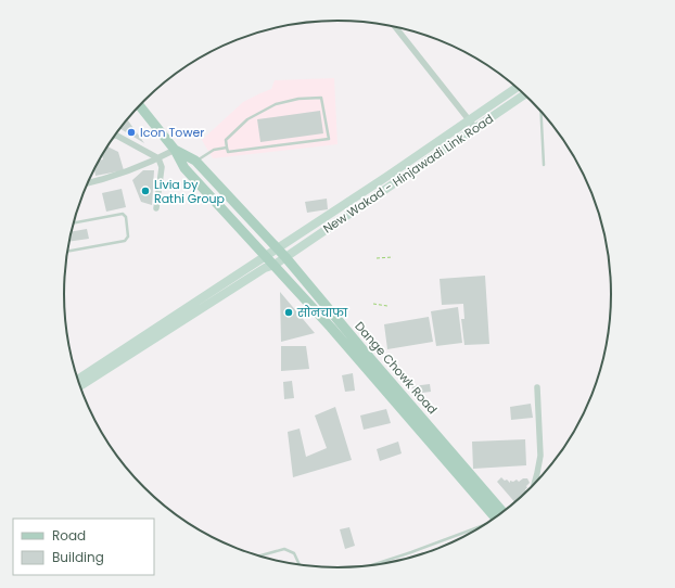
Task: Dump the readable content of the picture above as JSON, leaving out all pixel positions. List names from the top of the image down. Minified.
{"streets":{"main road":["New Wakad - Hinjawadi Link Road","Dange Chowk Road"]},"crossings":[["New Wakad - Hinjawadi Link Road","Dange Chowk Road"]],"places":["Icon Tower","Livia by Rathi Group","सोनचाफा"],"legend":["Road","Building"]}
